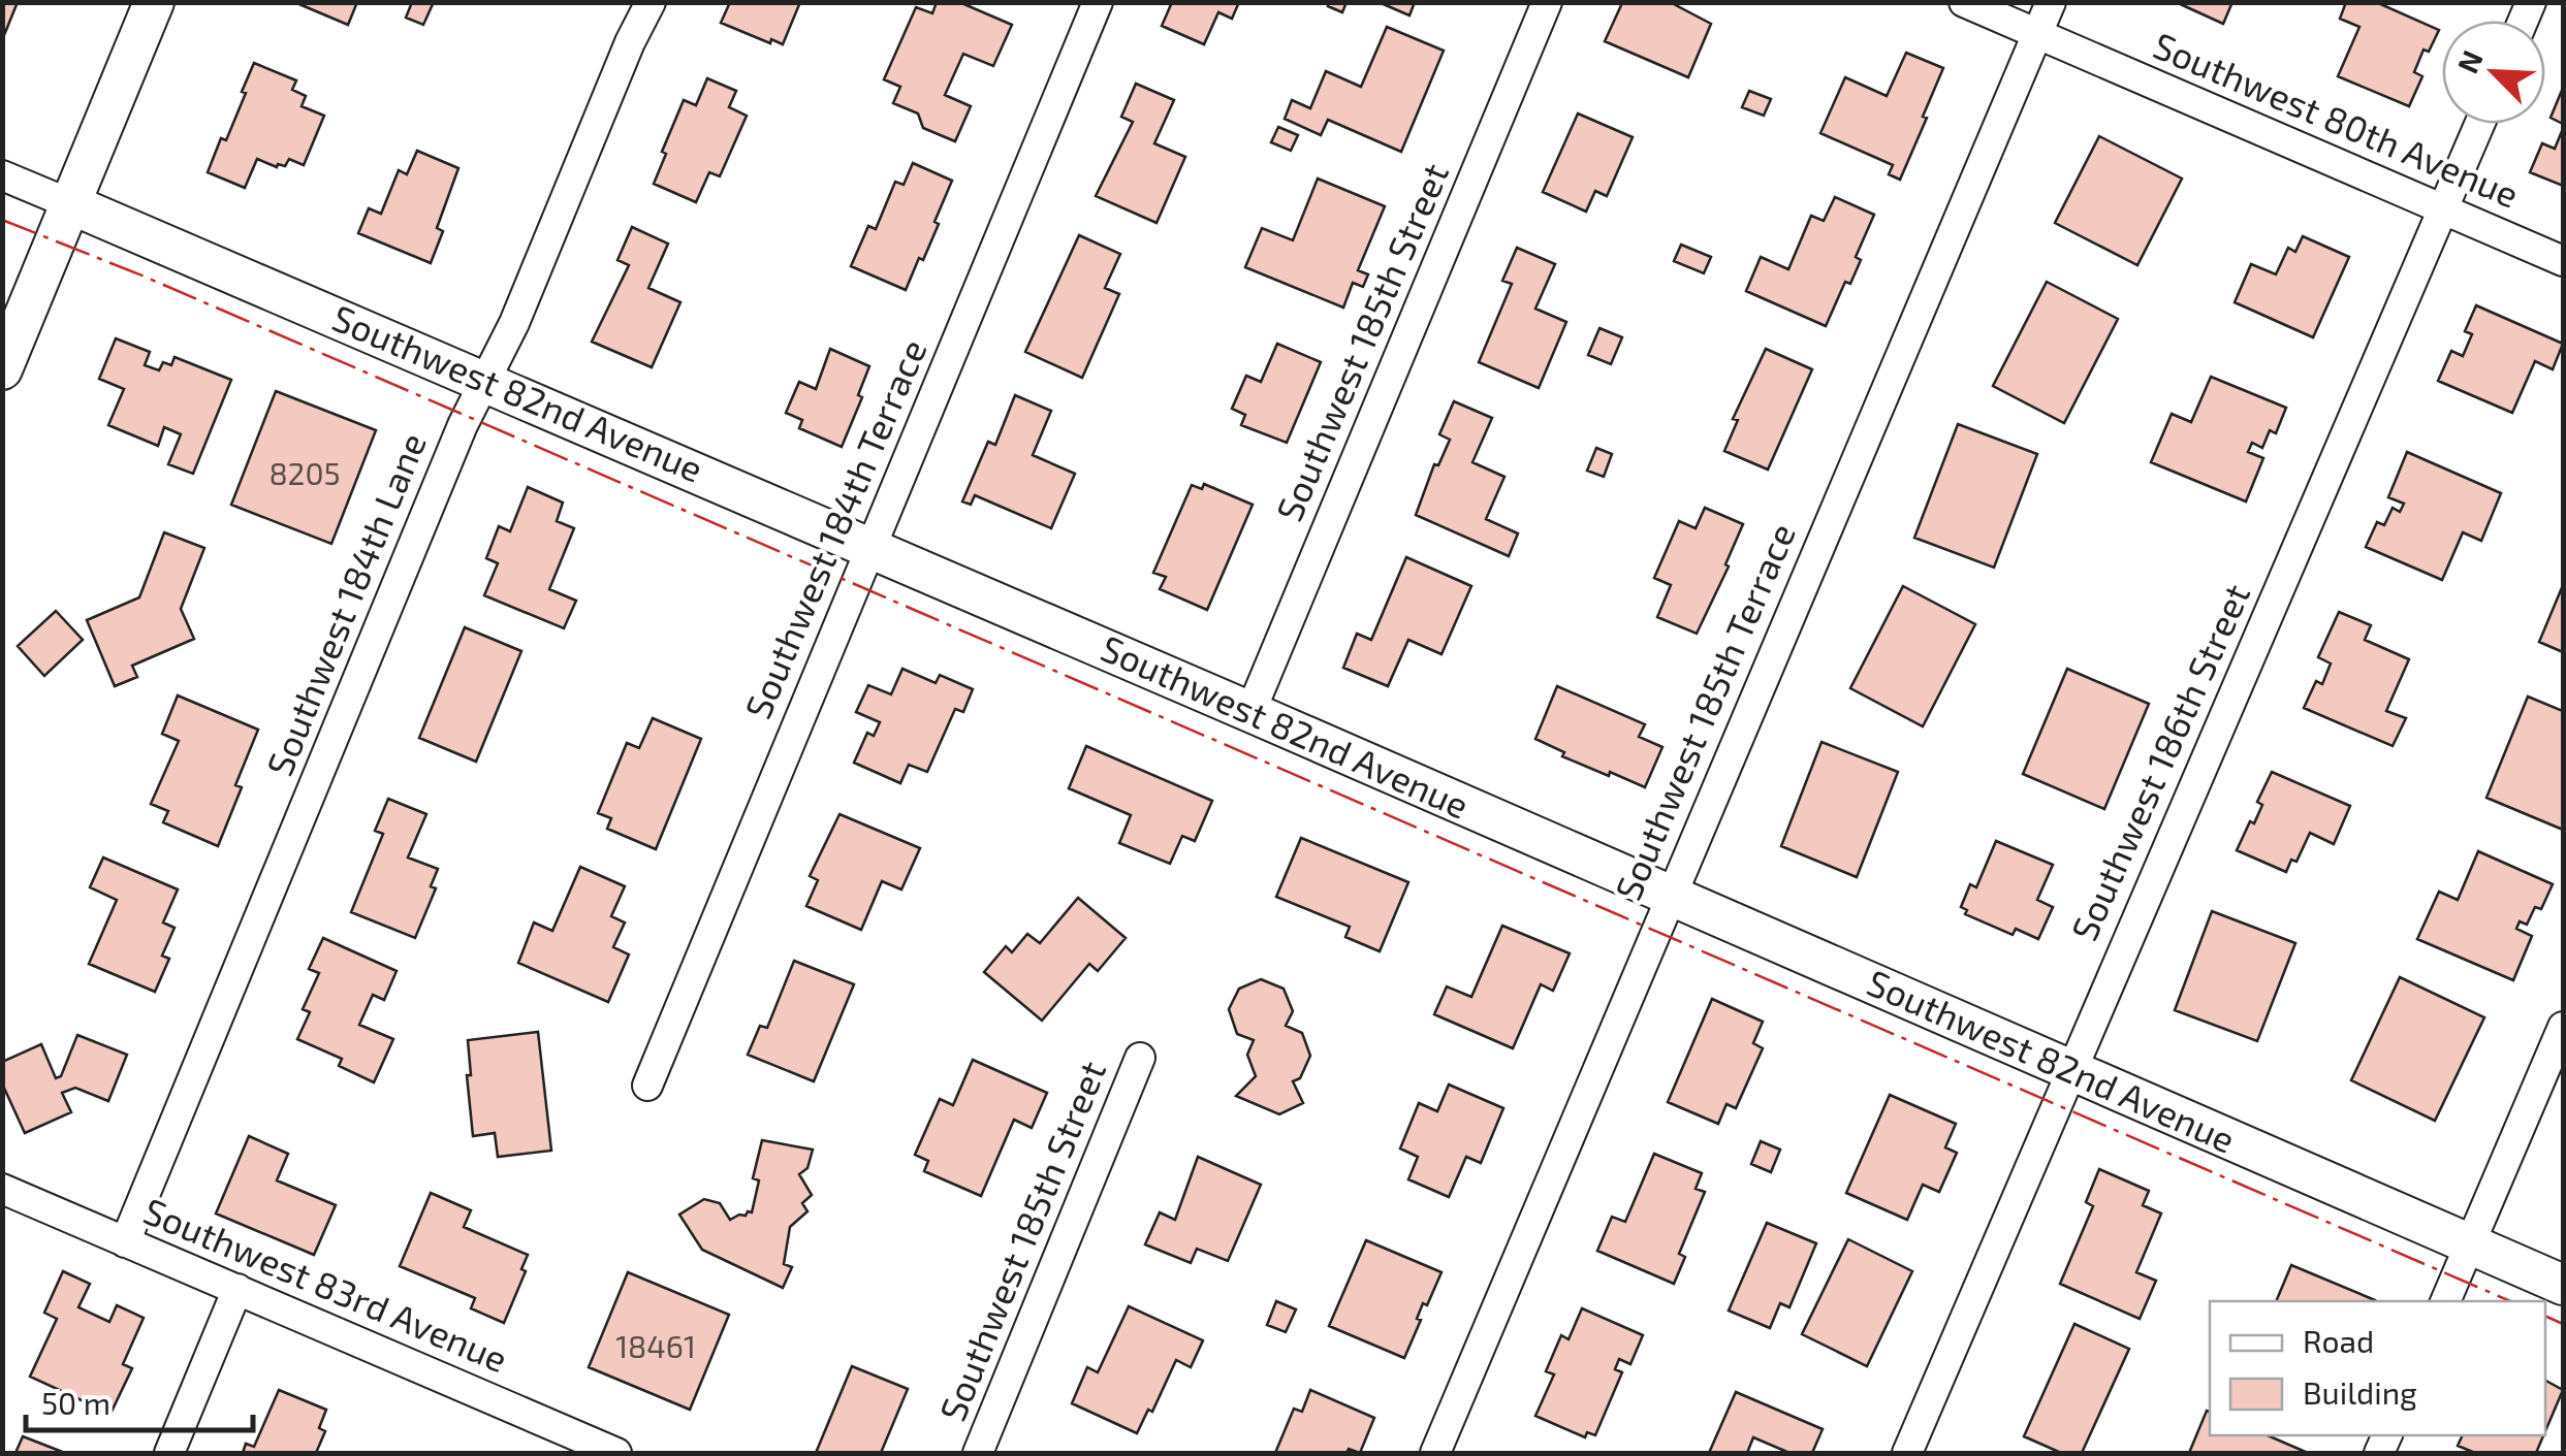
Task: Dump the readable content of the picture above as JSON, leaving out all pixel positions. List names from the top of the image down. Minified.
{"streets":{"street":["Southwest 80th Avenue","Southwest 185th Street","Southwest 82nd Avenue","Southwest 184th Terrace","Southwest 184th Lane","Southwest 185th Terrace","Southwest 186th Street","Southwest 83rd Avenue"]},"crossings":[["Southwest 80th Avenue","Southwest 185th Terrace"],["Southwest 80th Avenue","Southwest 186th Street"],["Southwest 185th Street","Southwest 82nd Avenue"],["Southwest 82nd Avenue","Southwest 184th Terrace"],["Southwest 82nd Avenue","Southwest 184th Lane"],["Southwest 82nd Avenue","Southwest 185th Terrace"],["Southwest 82nd Avenue","Southwest 186th Street"],["Southwest 184th Lane","Southwest 83rd Avenue"]],"house_numbers":["8205","18461"],"legend":["Road","Building"],"scale_bar":"50 m","north":"top left"}
